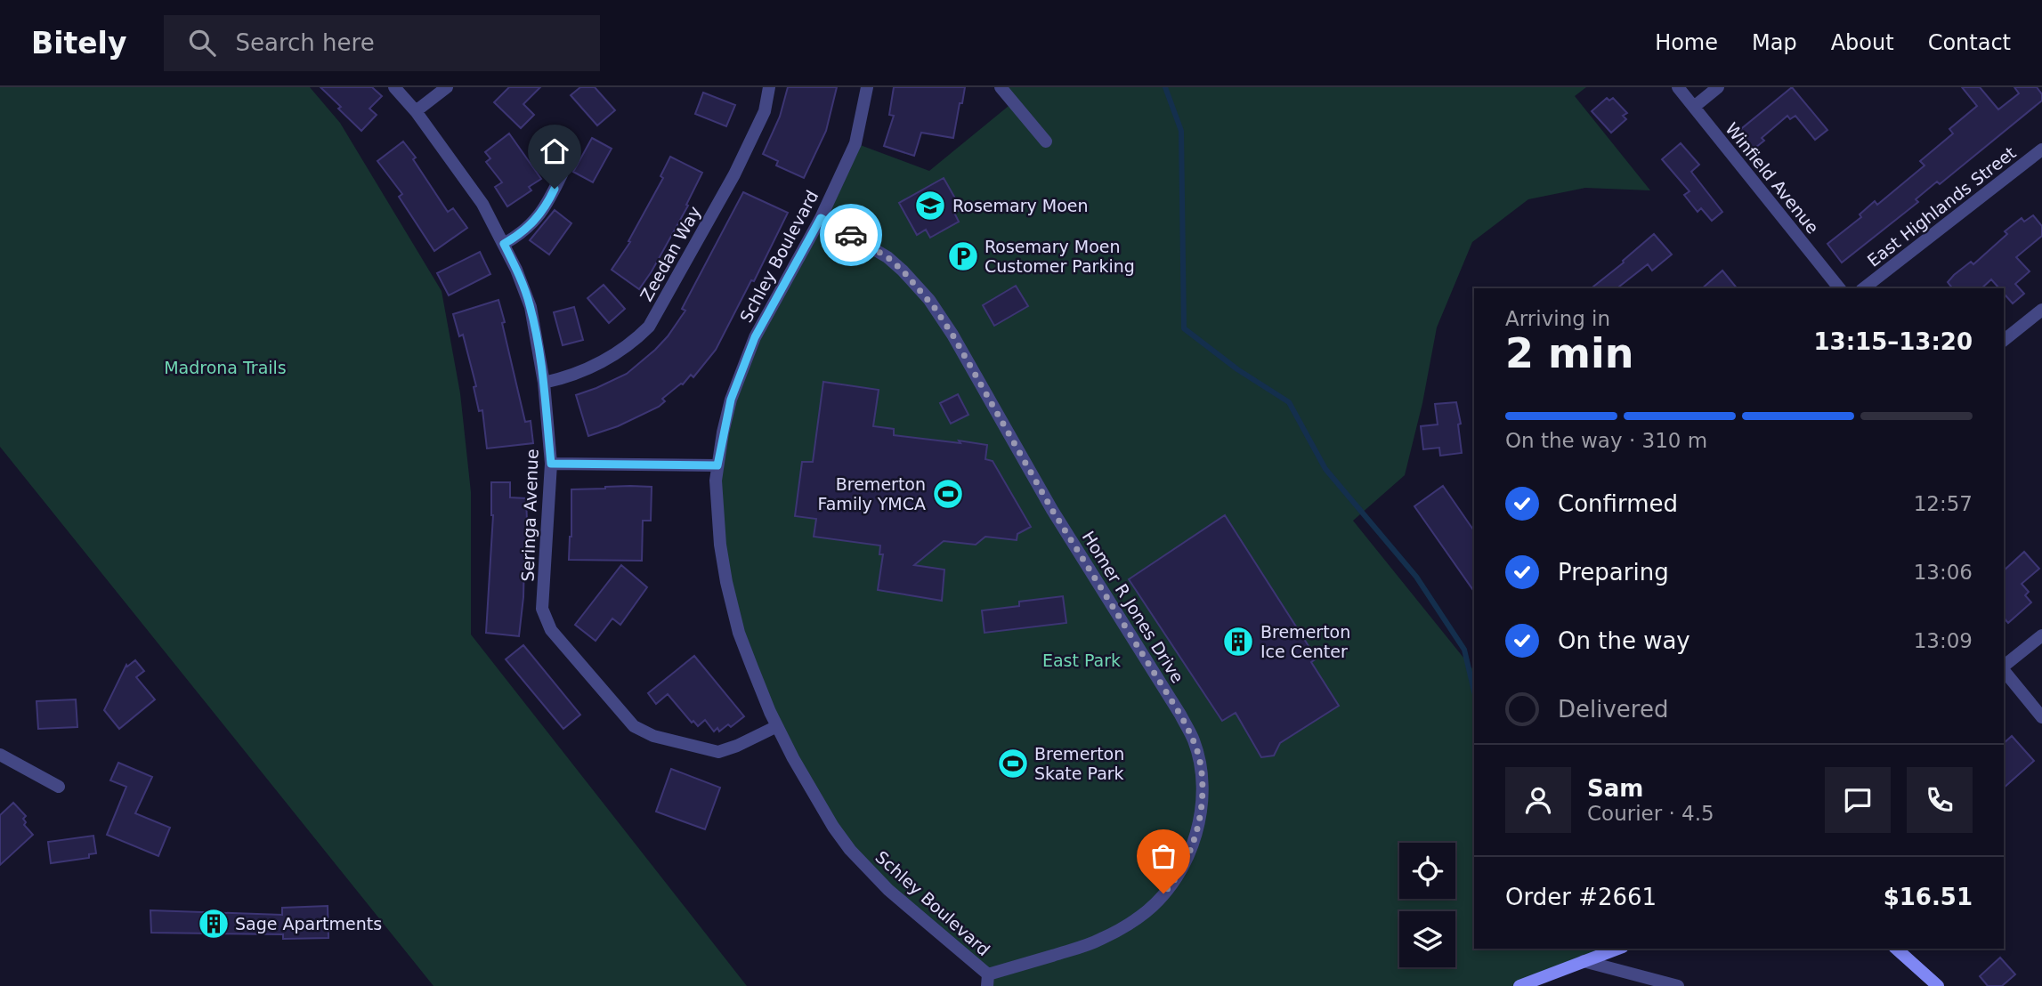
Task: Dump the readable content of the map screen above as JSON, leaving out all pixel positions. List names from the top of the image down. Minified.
{"streets":{"street":["Winfield Avenue","East Highlands Street","Zeedan Way","Schley Boulevard","Seringa Avenue","Homer R Jones Drive"]},"crossings":[["Zeedan Way","Seringa Avenue"],["Schley Boulevard","Seringa Avenue"],["Schley Boulevard","Homer R Jones Drive"]],"parks":["Madrona Trails","East Park"],"places":{"school or university":["Rosemary Moen"],"parking":["Rosemary Moen Customer Parking"],"sports":["Bremerton Family YMCA","Bremerton Skate Park"],"building":["Bremerton Ice Center","Sage Apartments"]},"page":{"header":"Bitely","search":"Search here","nav":["Home","Map","About","Contact"],"heading":["2 min","Arriving in","13:15–13:20"],"panel":["Sam","Courier · 4.5","Order #2661","$16.51"],"bar":"On the way · 310 m","list":[["Confirmed","12:57"],["Preparing","13:06"],["On the way","13:09"],"Delivered"]}}
